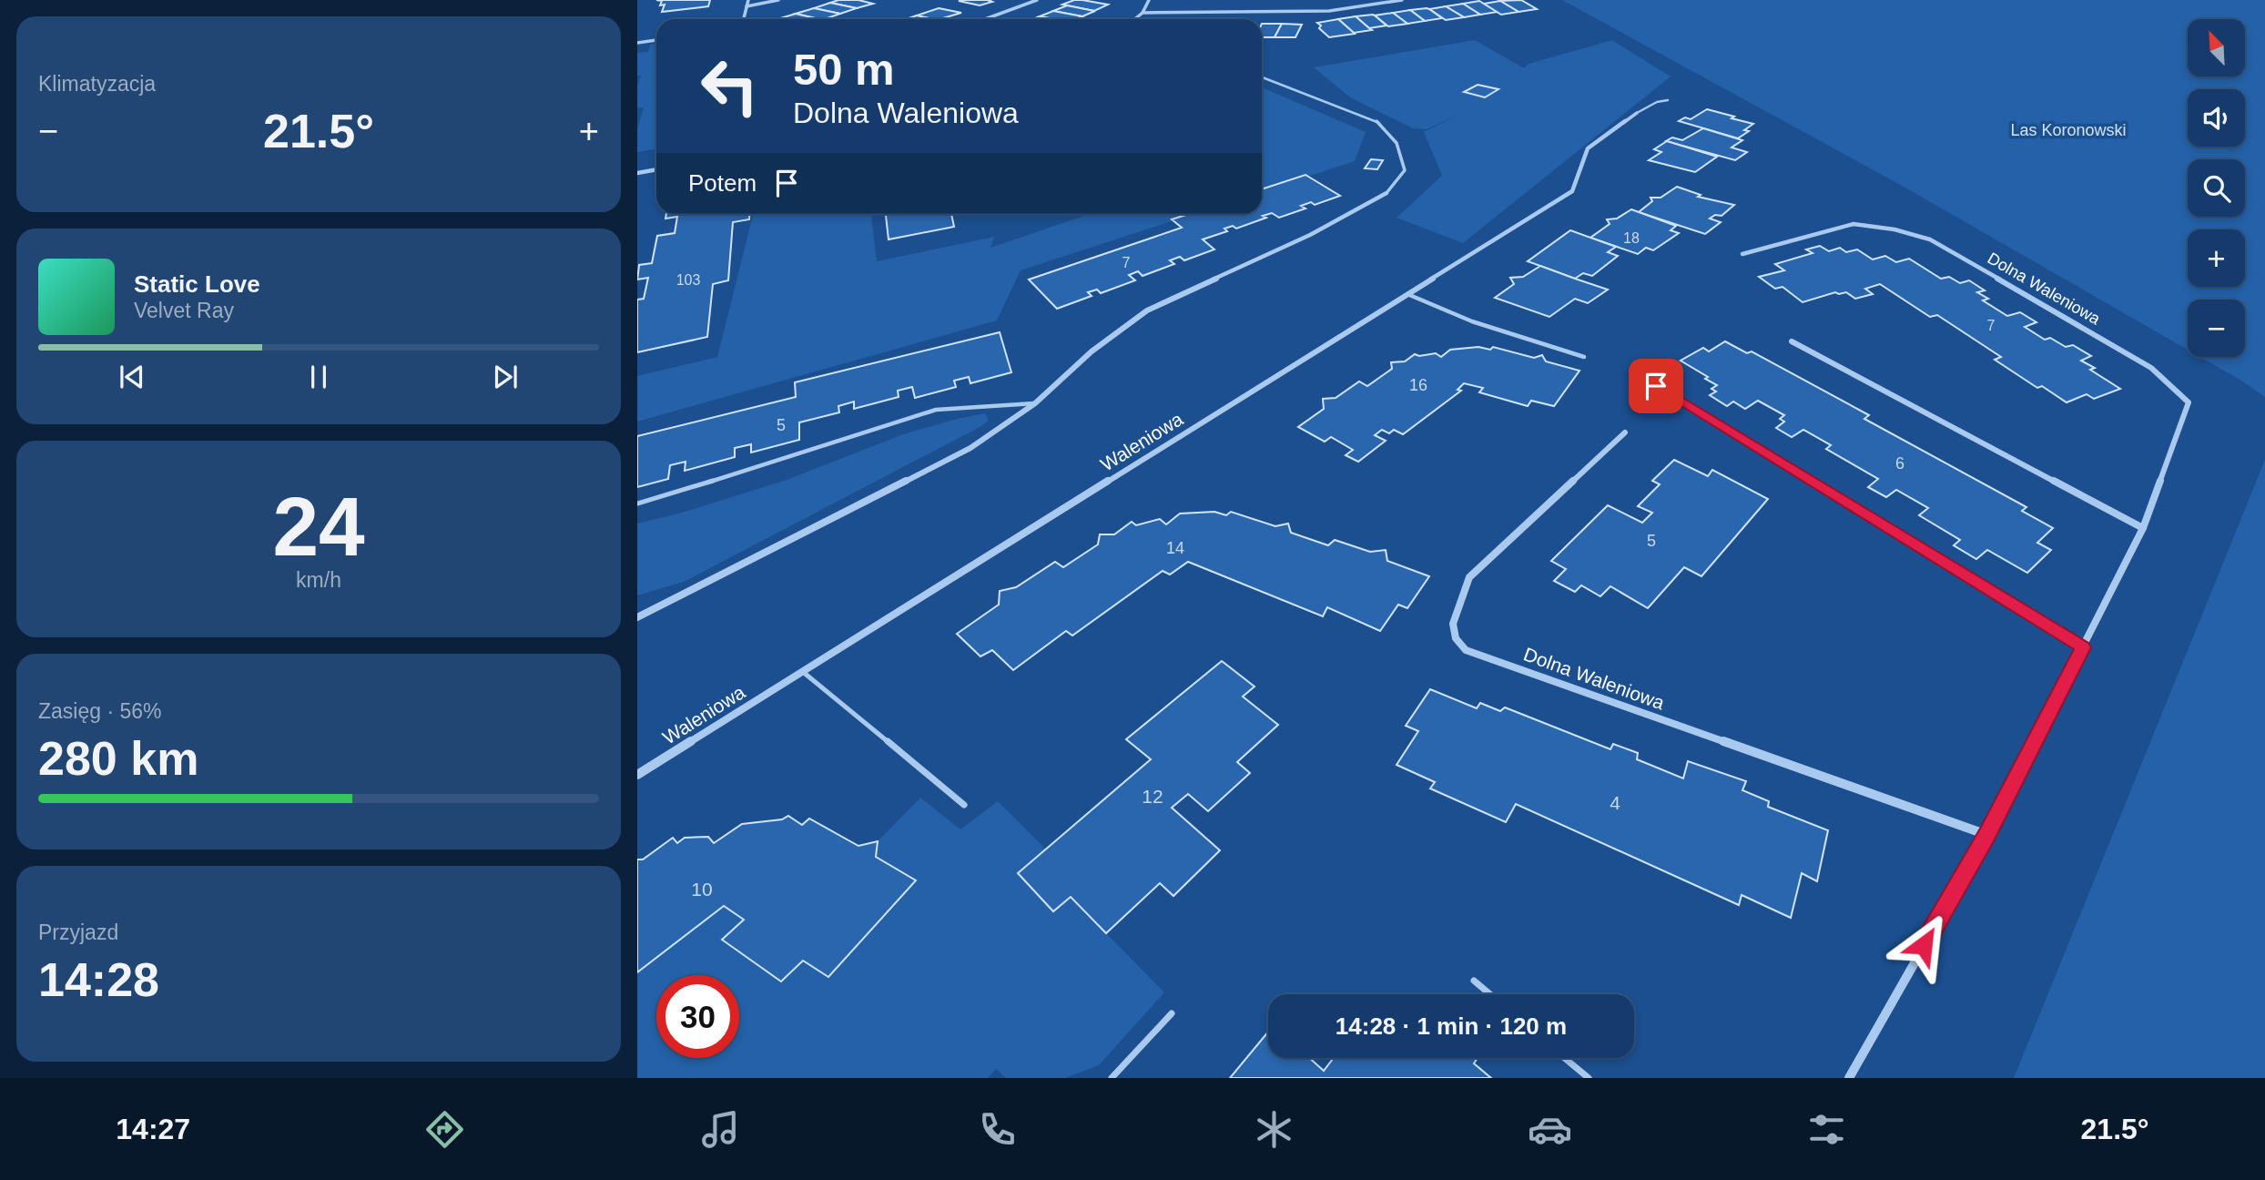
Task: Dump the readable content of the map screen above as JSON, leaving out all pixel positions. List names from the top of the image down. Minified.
{"streets":{"street":["Dolna Waleniowa","Waleniowa"]},"parks":["Las Koronowski"],"house_numbers":["18","7","103","7","16","5","6","5","14","12","4","10"],"north":"top left","page":{"tile":["Klimatyzacja",["24","km/h"],["Zasięg · 56%","280 km"],["Przyjazd","14:28"]],"map_buttons":["+","−"],"turn":["50 m","Dolna Waleniowa"],"heat":["−","21.5°","+"],"then":"Potem","song":["Static Love","Velvet Ray"],"limit":"30","trip":"14:28 · 1 min · 120 m","tabs":["14:27","21.5°"]}}
